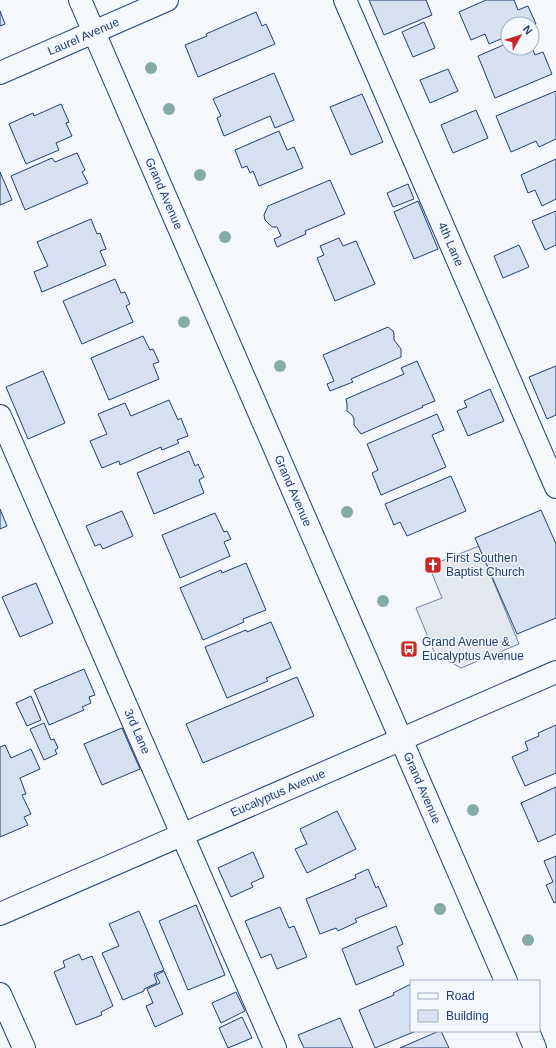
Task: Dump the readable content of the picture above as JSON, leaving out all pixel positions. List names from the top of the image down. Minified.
{"streets":{"main road":["Laurel Avenue","Grand Avenue","4th Lane","3rd Lane","Eucalyptus Avenue"]},"crossings":[["Laurel Avenue","Grand Avenue"],["Grand Avenue","Eucalyptus Avenue"],["3rd Lane","Eucalyptus Avenue"]],"places":{"church":["First Southen Baptist Church"],"bus stop":["Grand Avenue & Eucalyptus Avenue"]},"legend":["Road","Building"],"north":"top right"}
